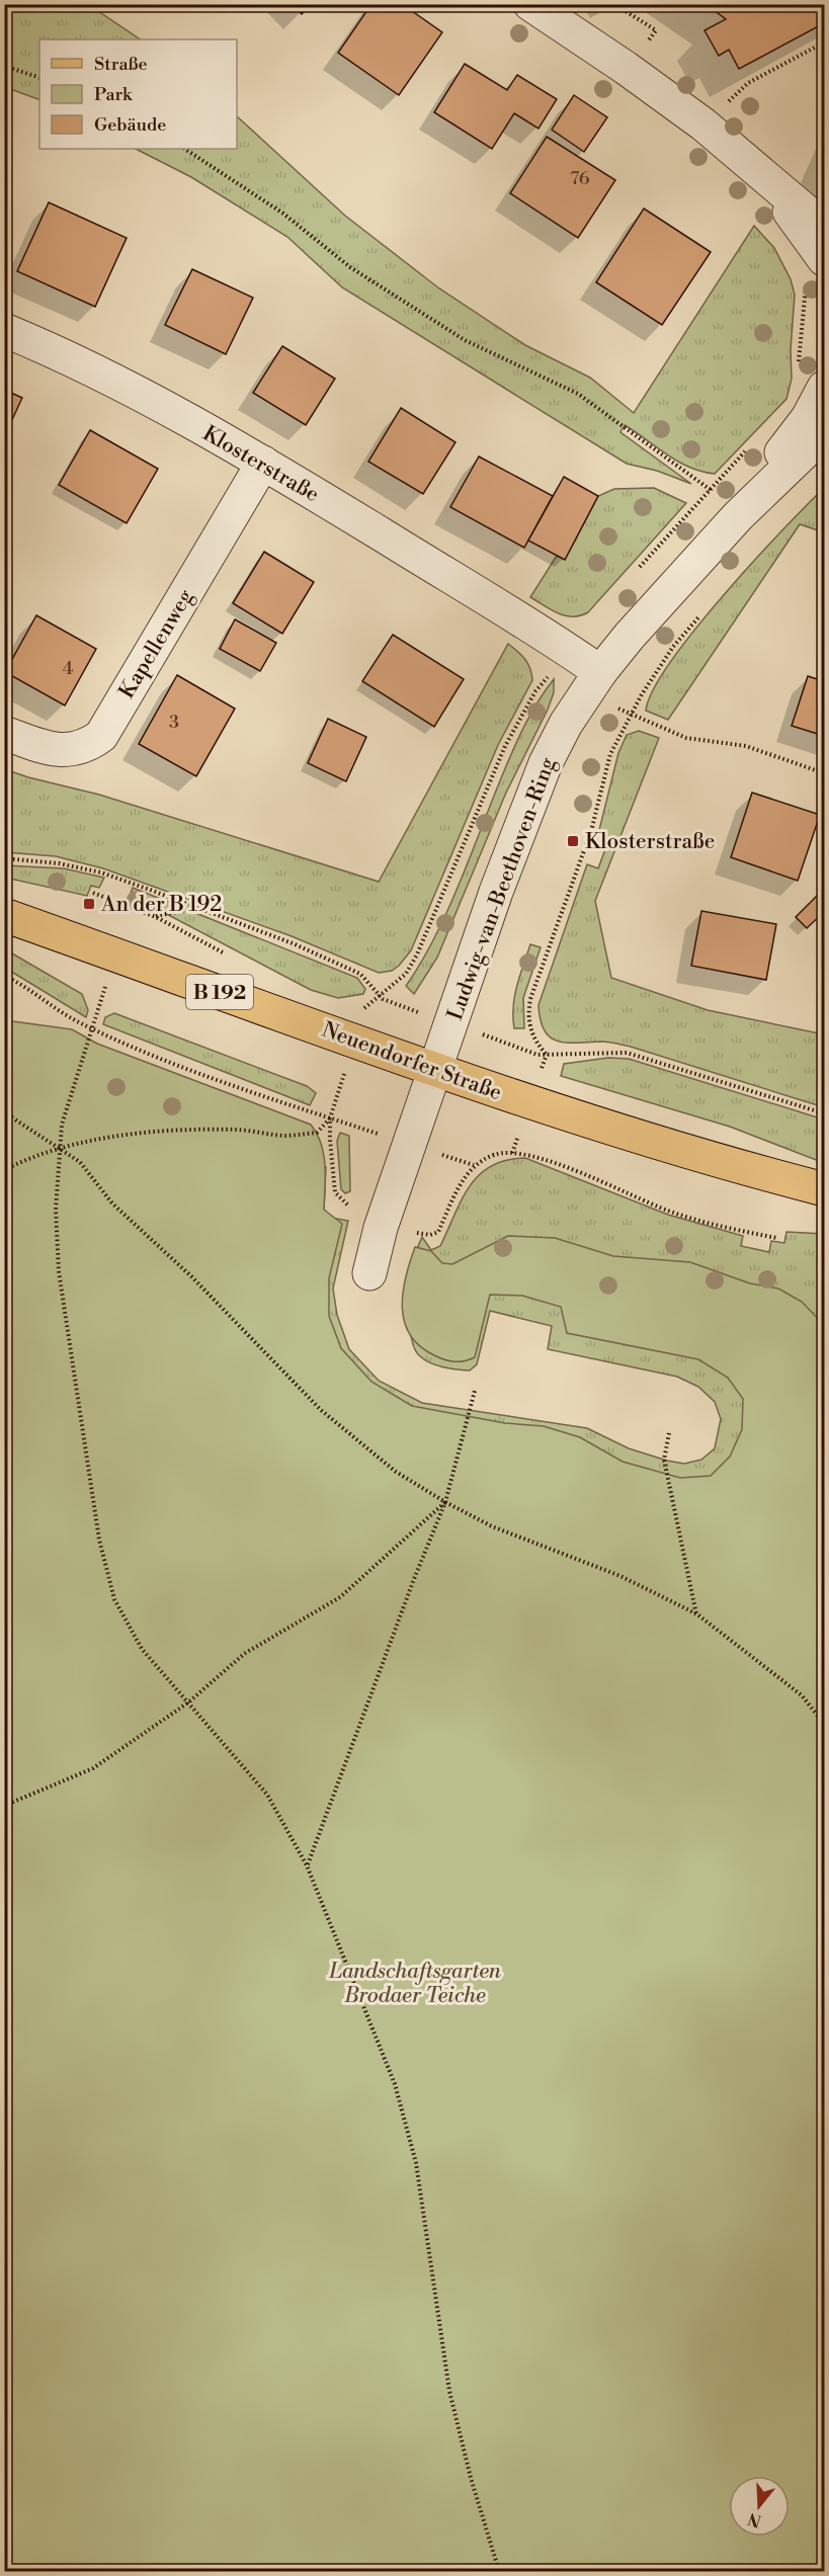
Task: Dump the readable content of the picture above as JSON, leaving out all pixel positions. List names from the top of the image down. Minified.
{"streets":{"main road":["B 192","Neuendorfer Straße"],"street":["Klosterstraße","Kapellenweg","Ludwig-van-Beethoven-Ring"]},"crossings":[["Klosterstraße","Kapellenweg"],["Klosterstraße","Ludwig-van-Beethoven-Ring"],["Ludwig-van-Beethoven-Ring","Neuendorfer Straße"]],"parks":["Landschaftsgarten Brodaer Teiche"],"places":{"transit":["Klosterstraße","An der B 192"]},"house_numbers":["76","4","3"],"legend":["Straße","Park","Gebäude"],"north":"bottom"}
